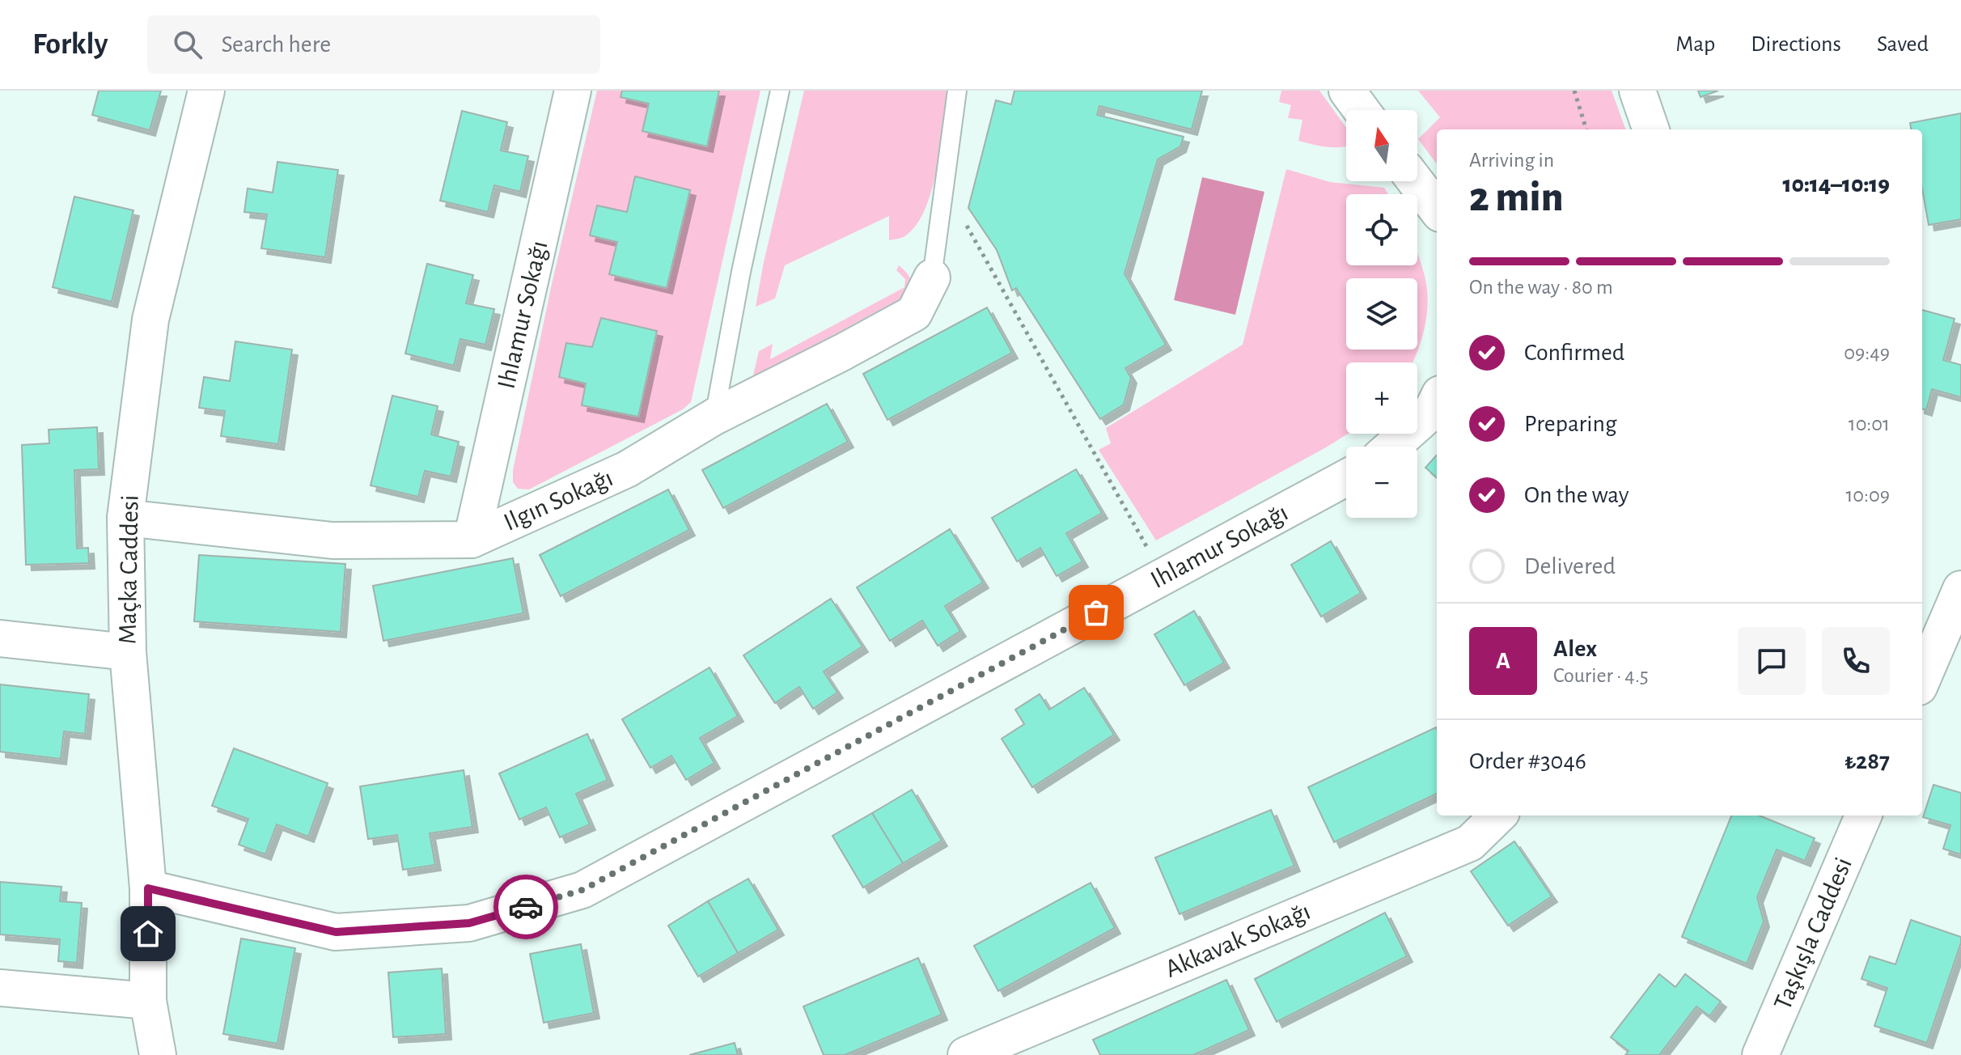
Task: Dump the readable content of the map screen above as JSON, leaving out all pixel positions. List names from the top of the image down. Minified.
{"streets":{"street":["Ihlamur Sokağı","Ilgın Sokağı","Maçka Caddesi","Taşkışla Caddesi","Akkavak Sokağı"]},"crossings":[["Ihlamur Sokağı","Ilgın Sokağı"],["Ihlamur Sokağı","Maçka Caddesi"],["Ilgın Sokağı","Maçka Caddesi"]],"north":"top","page":{"header":"Forkly","search":"Search here","nav":["Map","Directions","Saved"],"map_buttons":["+","−"],"heading":["2 min","Arriving in","10:14–10:19"],"panel":["Alex","Courier · 4.5","Order #3046","₺287"],"bar":"On the way · 80 m","list":[["Confirmed","09:49"],["Preparing","10:01"],["On the way","10:09"],"Delivered"],"round":"A"}}
